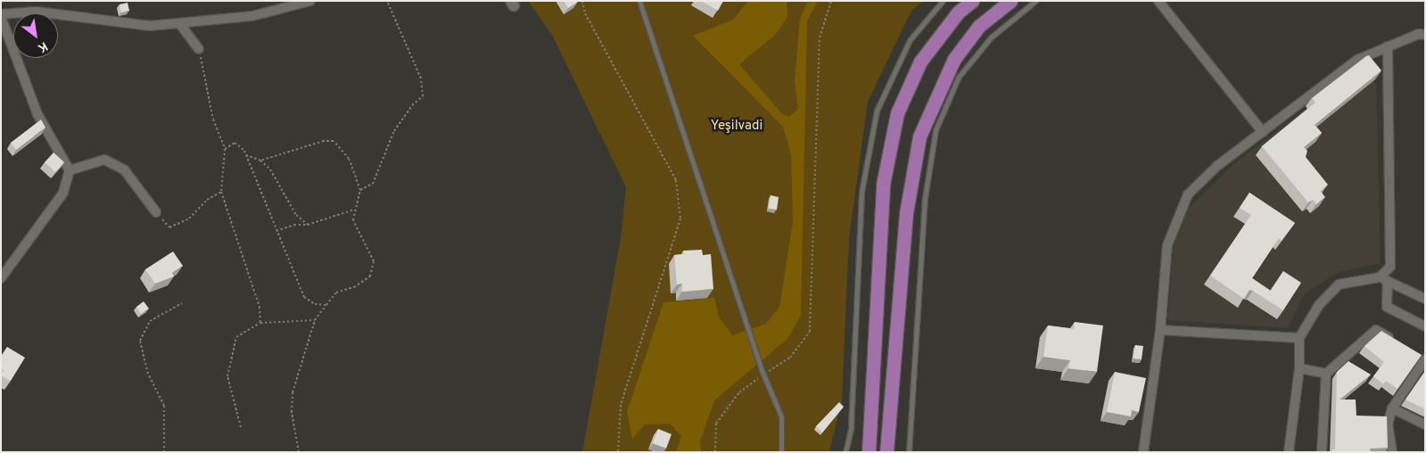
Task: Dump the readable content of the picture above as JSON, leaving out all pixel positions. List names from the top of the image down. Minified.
{"parks":["Yeşilvadi"],"north":"bottom right"}
